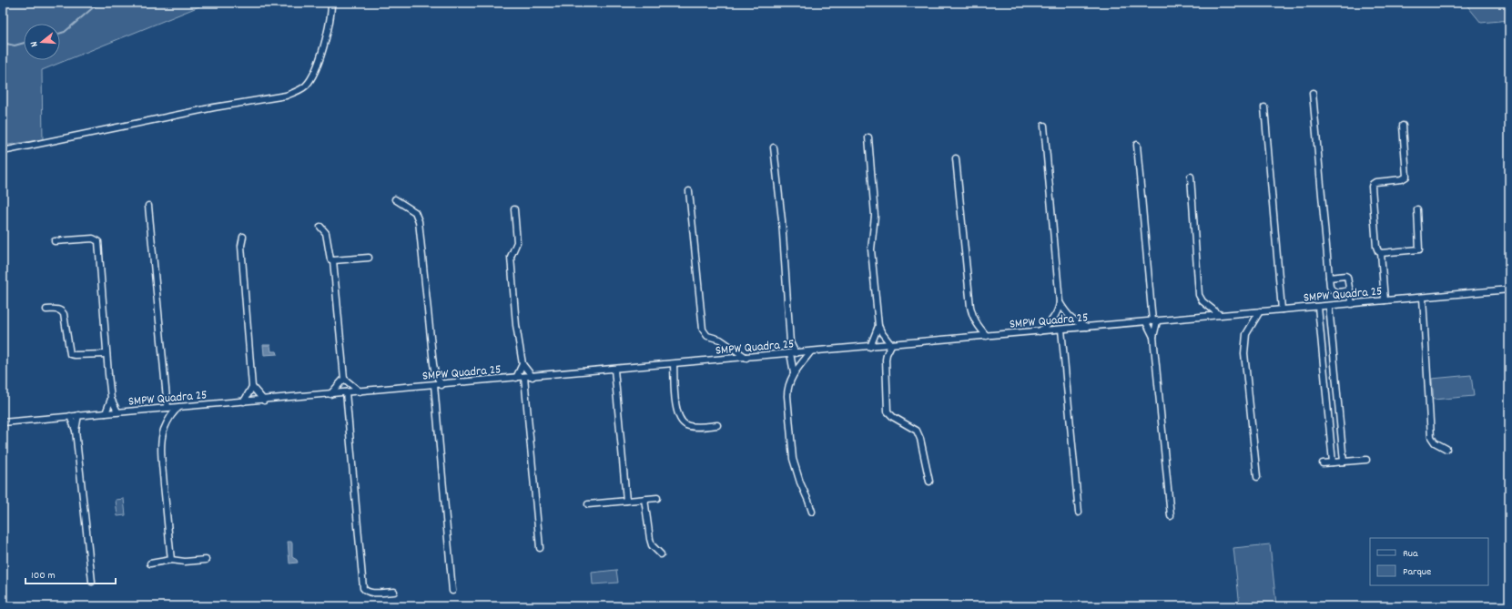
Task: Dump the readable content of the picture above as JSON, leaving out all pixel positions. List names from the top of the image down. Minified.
{"streets":{"street":["SMPW Quadra 25"]},"legend":["Rua","Parque"],"scale_bar":"100 m","north":"left"}
